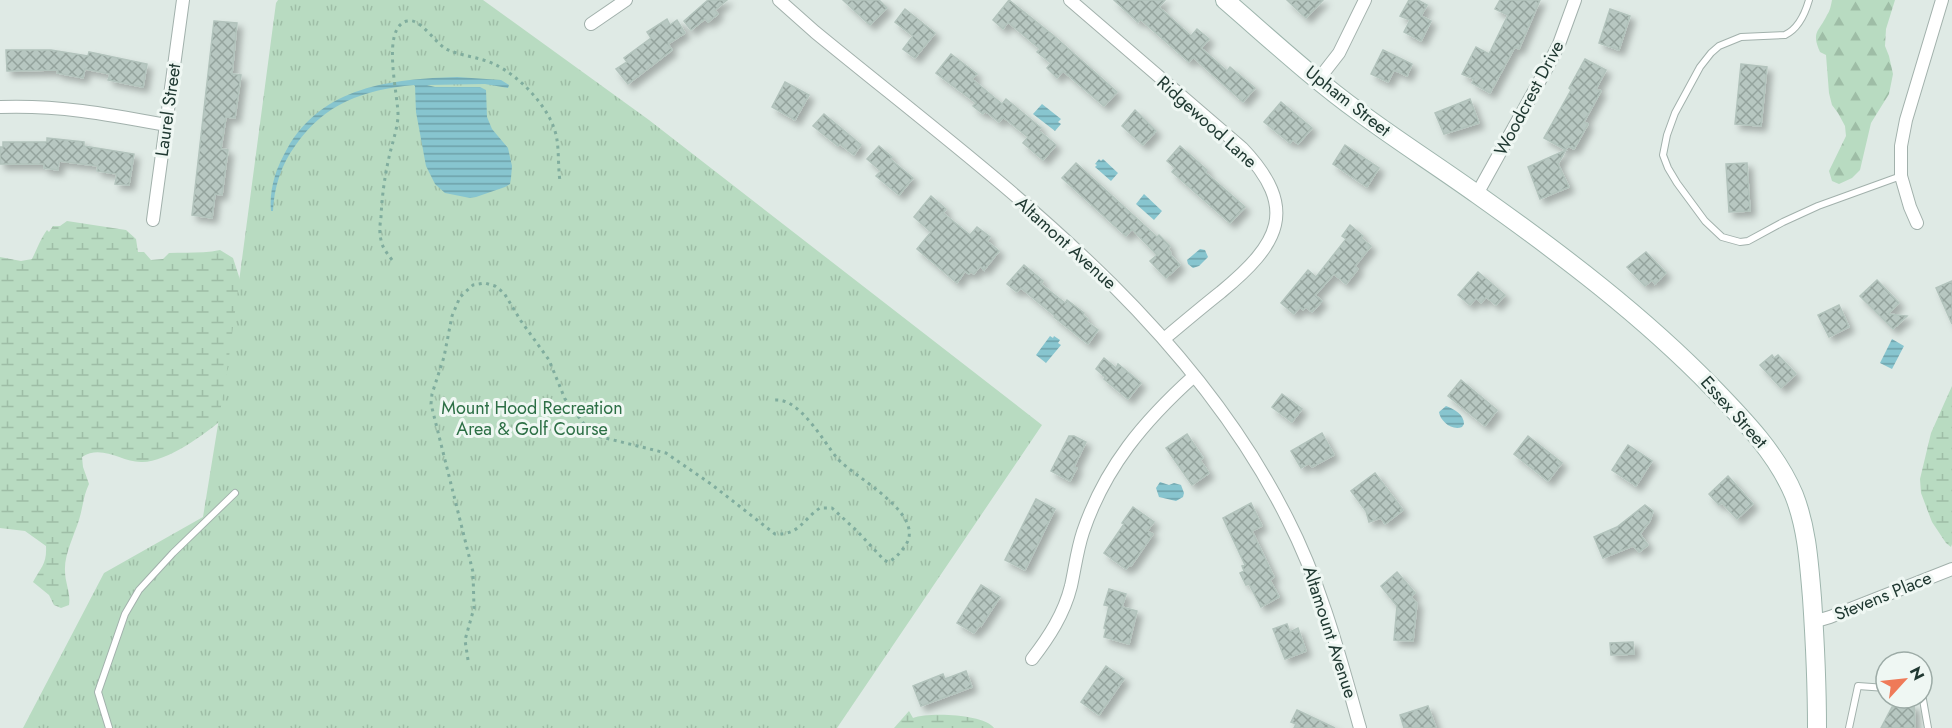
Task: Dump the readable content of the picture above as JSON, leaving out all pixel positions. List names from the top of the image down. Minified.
{"streets":{"main road":["Upham Street","Essex Street"],"street":["Woodcrest Drive","Laurel Street","Ridgewood Lane","Altamont Avenue","Stevens Place","Altamount Avenue"]},"crossings":[["Woodcrest Drive","Upham Street"],["Woodcrest Drive","Essex Street"],["Upham Street","Essex Street"],["Ridgewood Lane","Altamont Avenue"],["Altamont Avenue","Altamount Avenue"],["Essex Street","Stevens Place"]],"parks":["Mount Hood Recreation Area & Golf Course"],"north":"top right"}
